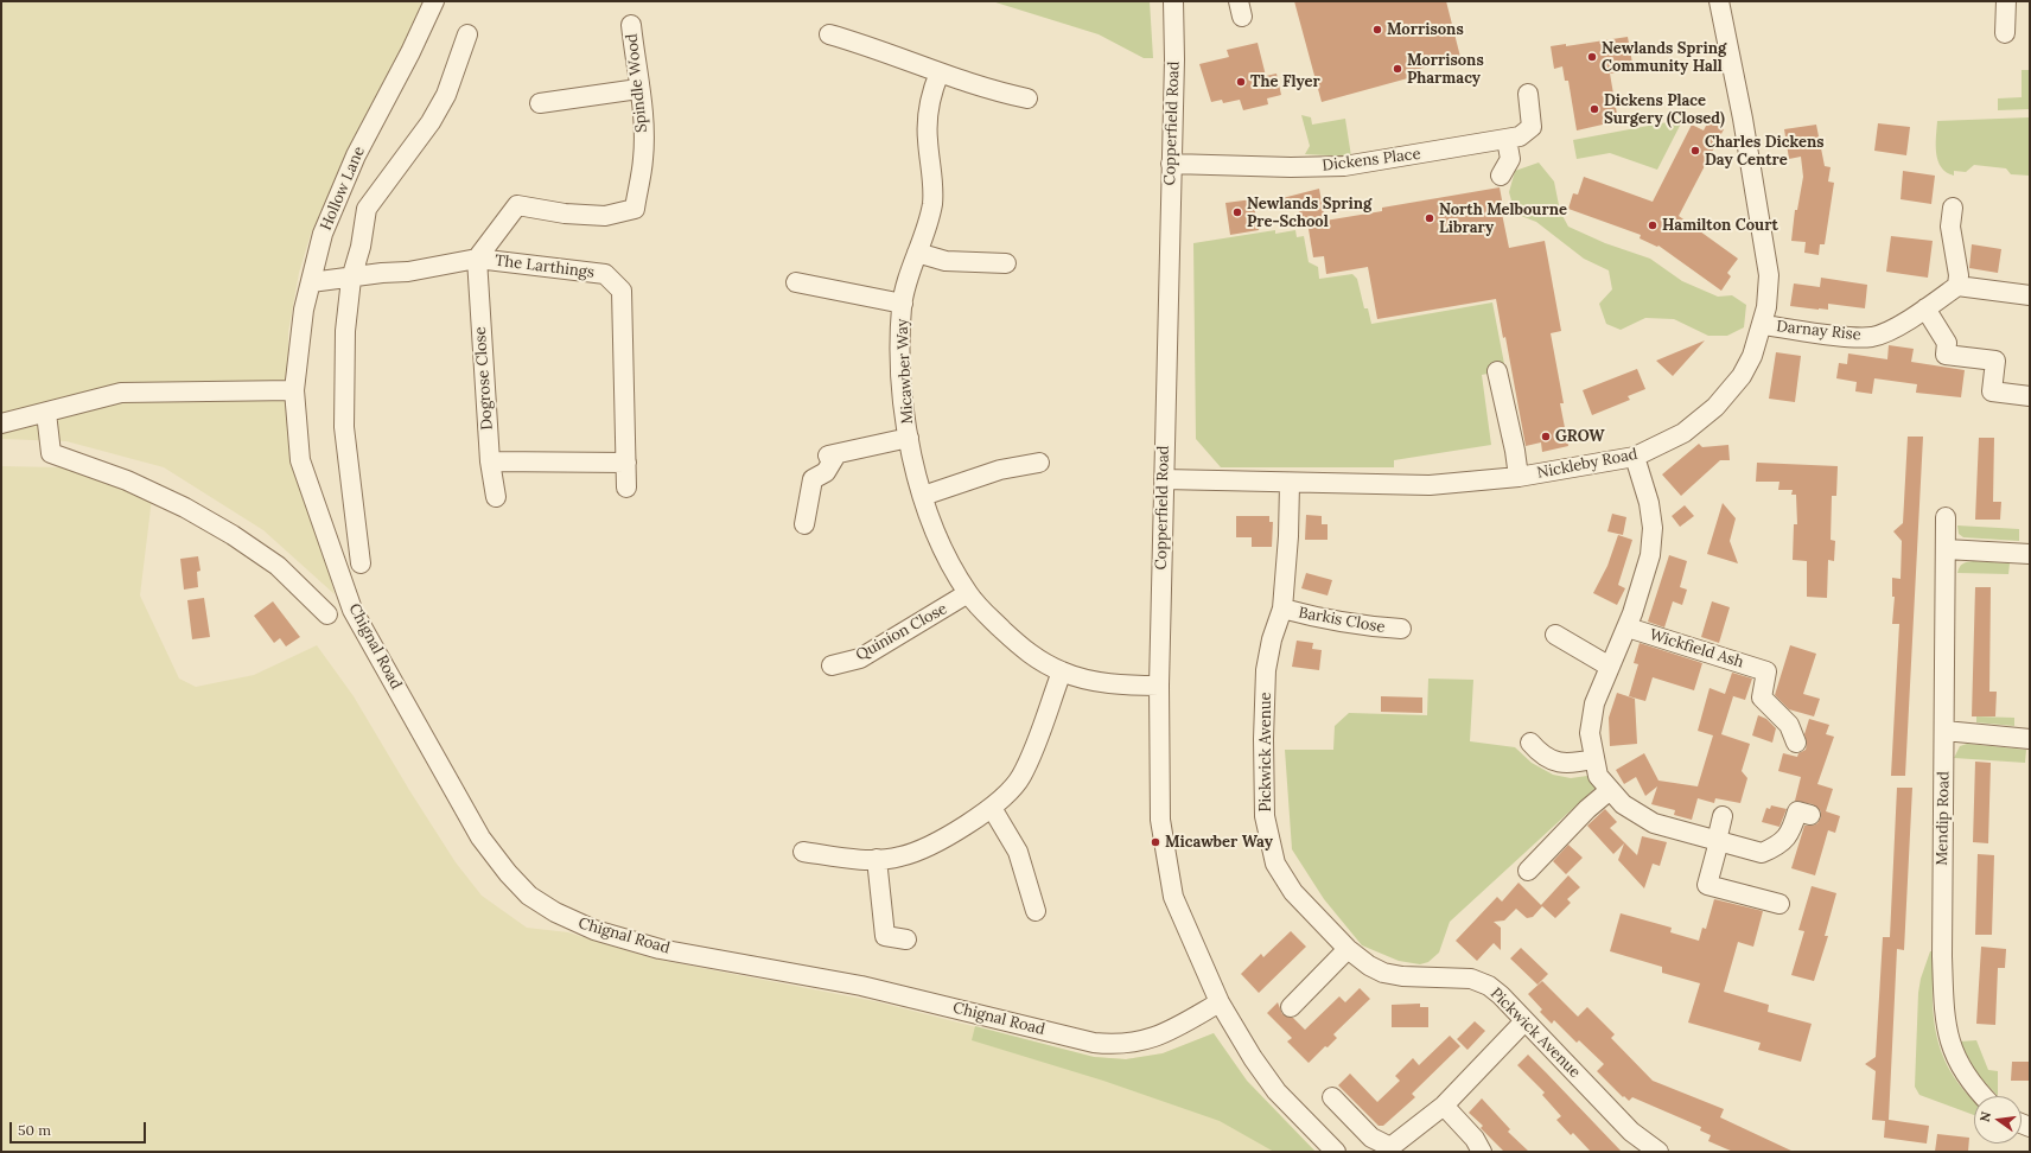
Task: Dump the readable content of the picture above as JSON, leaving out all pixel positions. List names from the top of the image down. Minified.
{"streets":{"street":["Spindle Wood","Copperfield Road","Dickens Place","Hollow Lane","The Larthings","Darnay Rise","Micawber Way","Dogrose Close","Nickleby Road","Barkis Close","Quinion Close","Chignal Road","Wickfield Ash","Pickwick Avenue","Mendip Road"]},"crossings":[["Spindle Wood","The Larthings"],["Spindle Wood","Dogrose Close"],["Copperfield Road","Dickens Place"],["Copperfield Road","Micawber Way"],["Copperfield Road","Nickleby Road"],["Copperfield Road","Chignal Road"],["Hollow Lane","The Larthings"],["Hollow Lane","Chignal Road"],["The Larthings","Dogrose Close"],["Darnay Rise","Nickleby Road"],["Micawber Way","Quinion Close"],["Nickleby Road","Wickfield Ash"],["Nickleby Road","Pickwick Avenue"],["Barkis Close","Pickwick Avenue"]],"places":["Morrisons","Newlands Spring Community Hall","Morrisons Pharmacy","The Flyer","Dickens Place Surgery (Closed)","Charles Dickens Day Centre","Newlands Spring Pre-School","North Melbourne Library","Hamilton Court","GROW","Micawber Way"],"scale_bar":"50 m","north":"left"}
